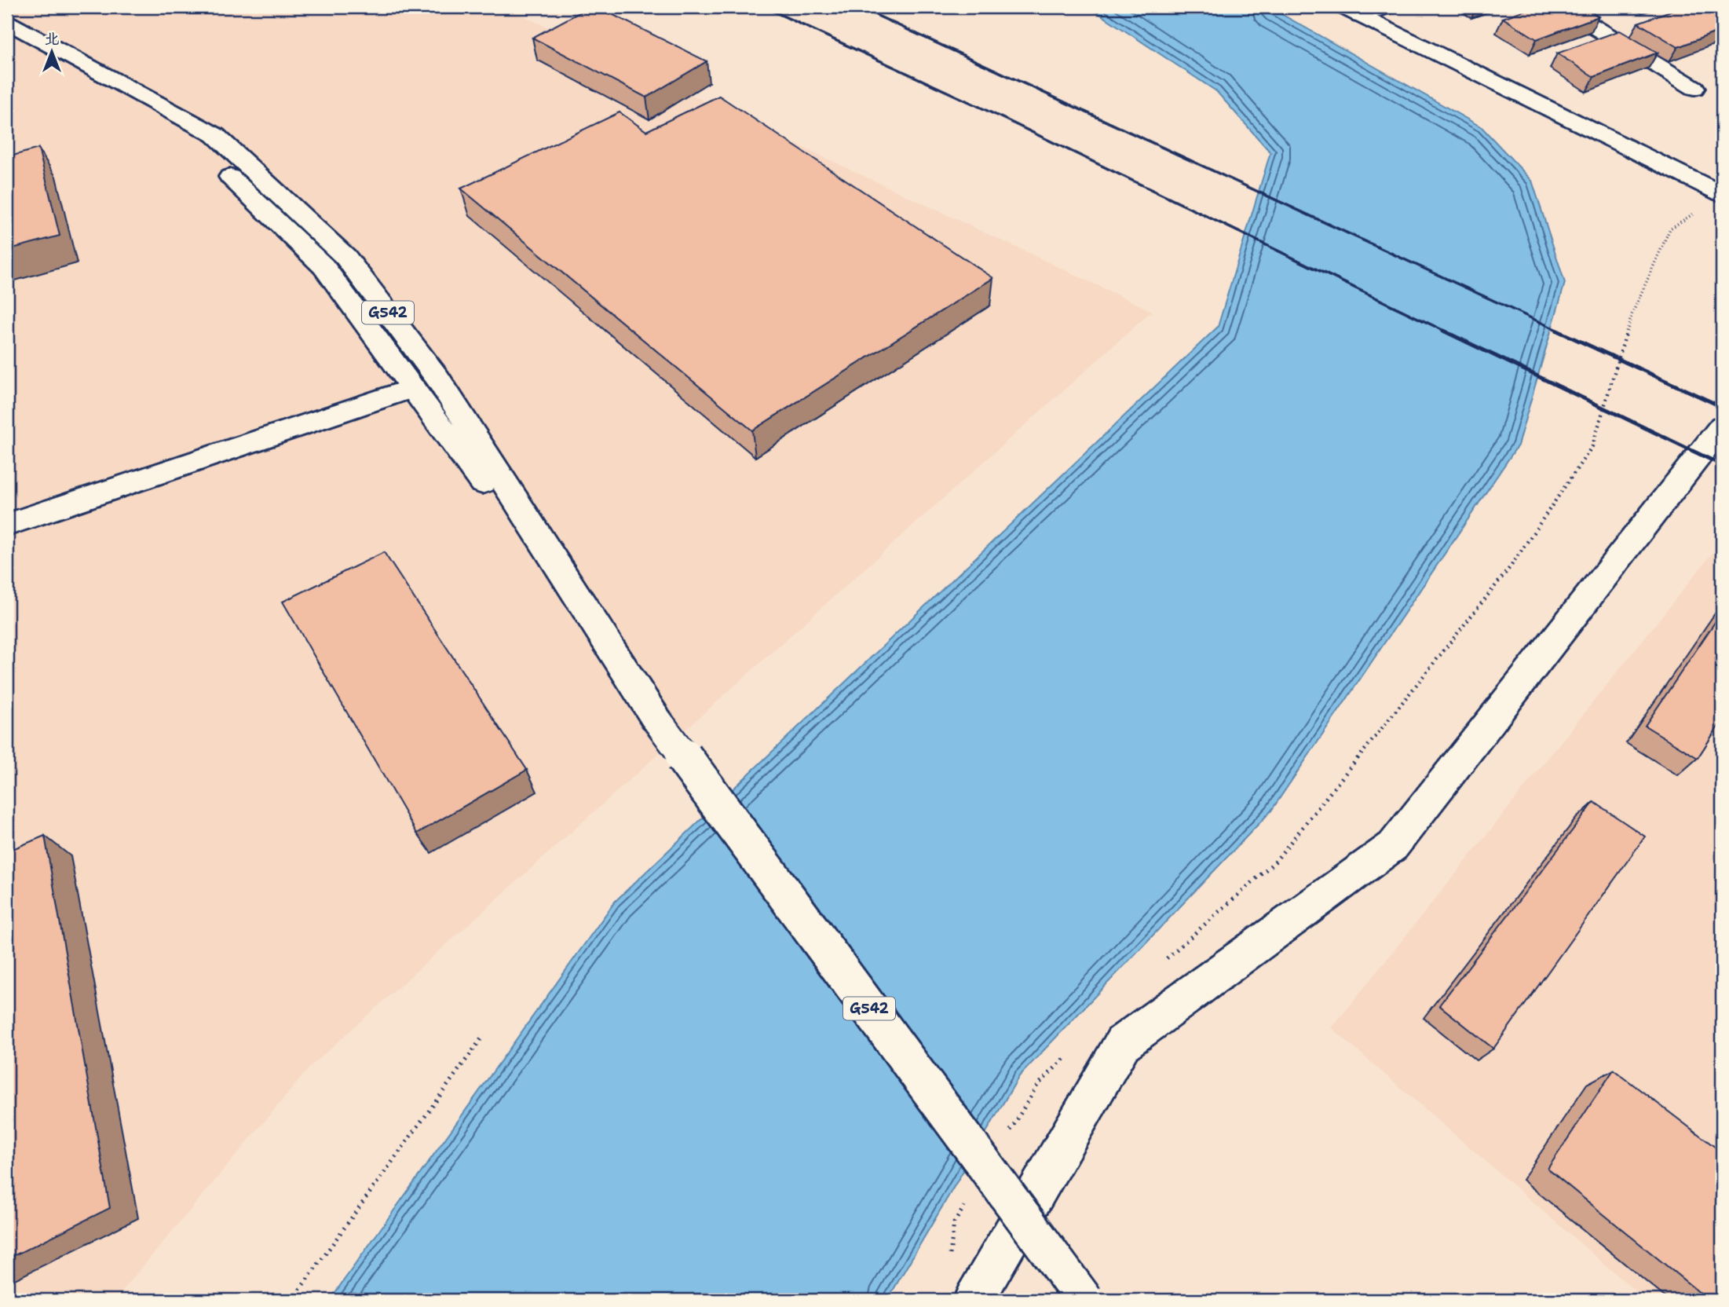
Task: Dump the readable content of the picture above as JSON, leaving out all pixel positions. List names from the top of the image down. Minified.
{"streets":{"main road":["G542"]},"north":"top"}
